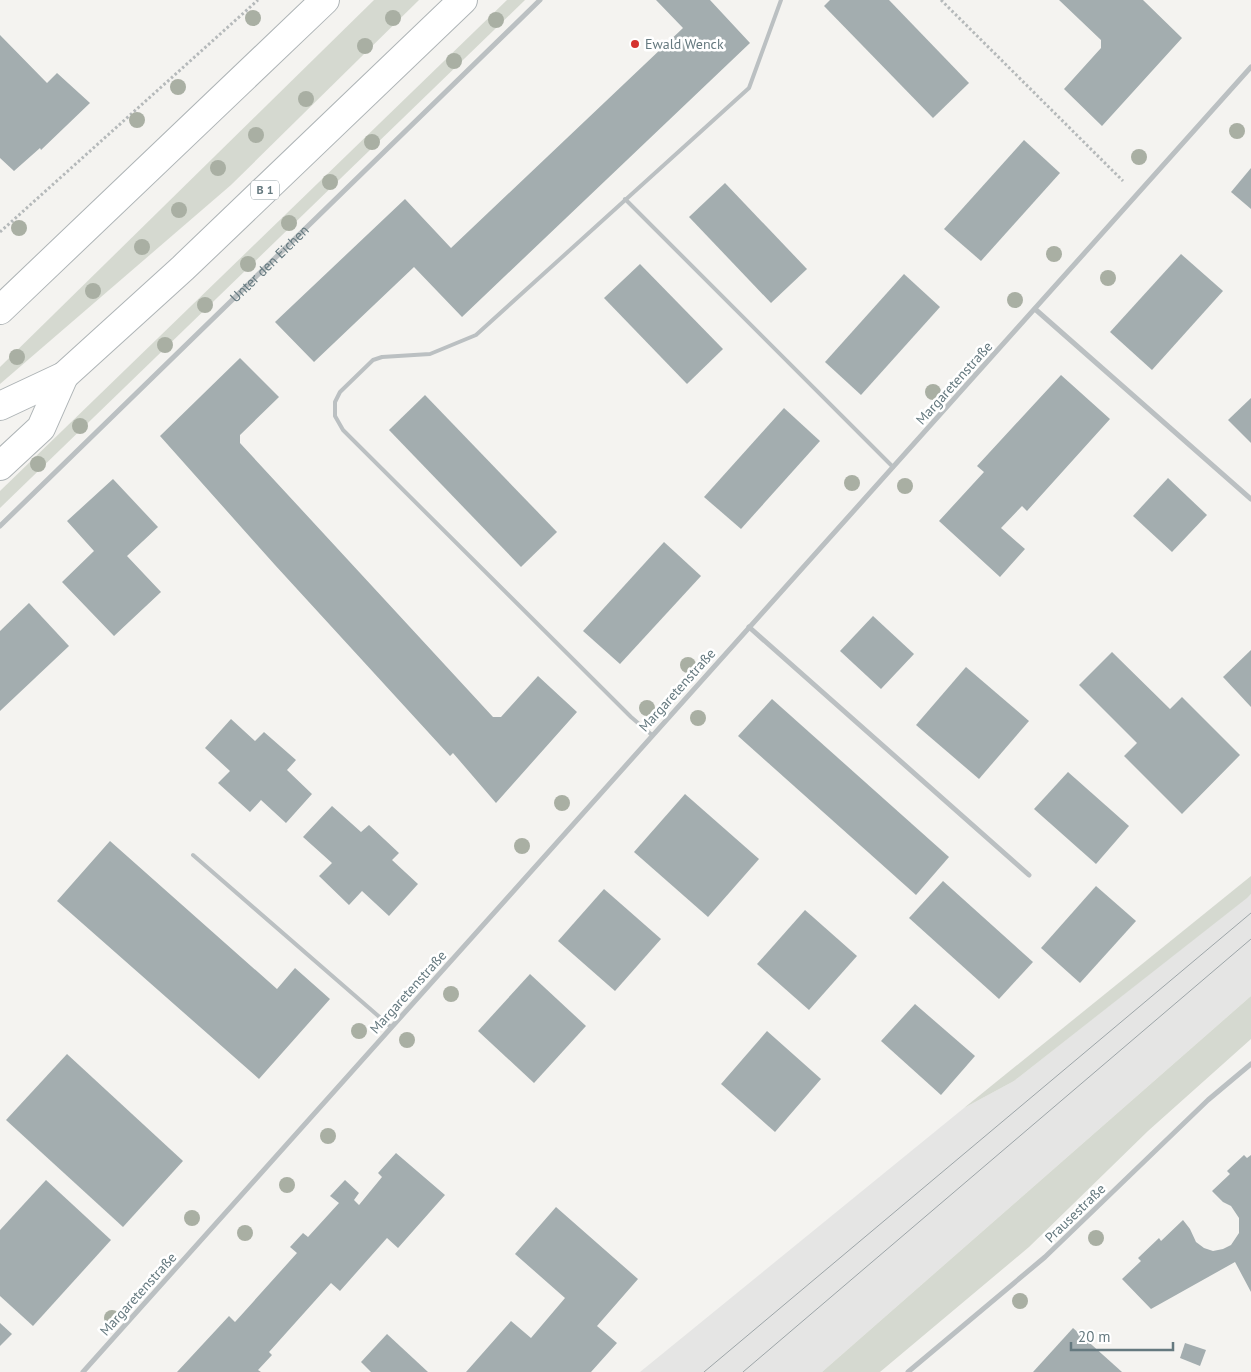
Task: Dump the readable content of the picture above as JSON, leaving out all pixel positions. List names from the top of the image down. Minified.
{"streets":{"main road":["B 1"],"street":["Unter den Eichen","Margaretenstraße","Prausestraße"]},"places":["Ewald Wenck"],"scale_bar":"20 m"}
